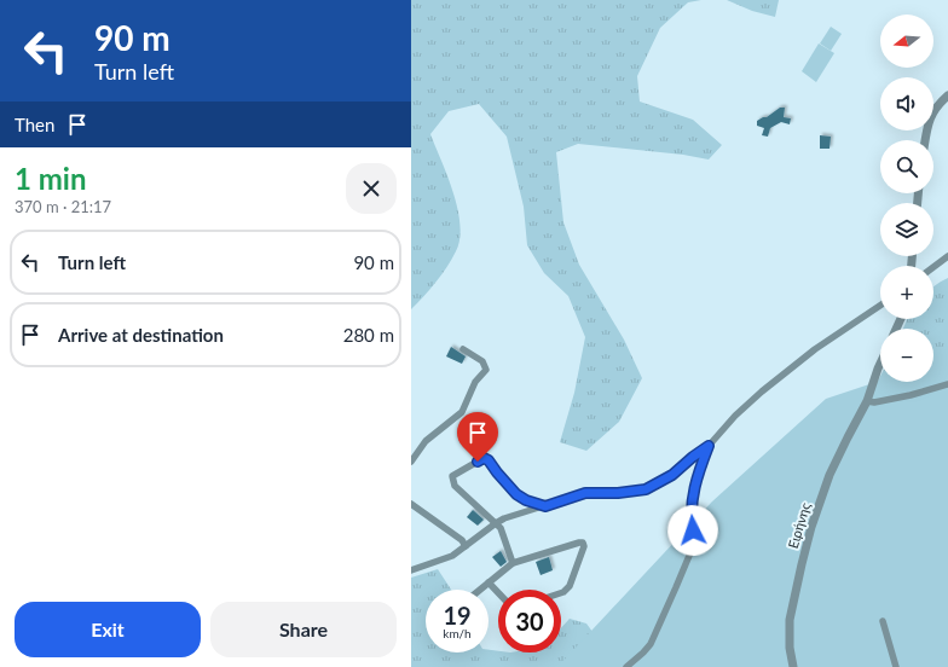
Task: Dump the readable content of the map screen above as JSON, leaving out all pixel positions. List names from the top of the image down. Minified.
{"streets":{"street":["Ειρήνης"]},"north":"left","page":{"turn":["90 m","Turn left"],"map_buttons":["+","−"],"then":"Then","heading":["1 min","370 m · 21:17"],"list":[{"name":"Turn left","value":"90 m"},{"name":"Arrive at destination","value":"280 m"}],"speed":"19 km/h","limit":"30","buttons":["Exit","Share"]}}
